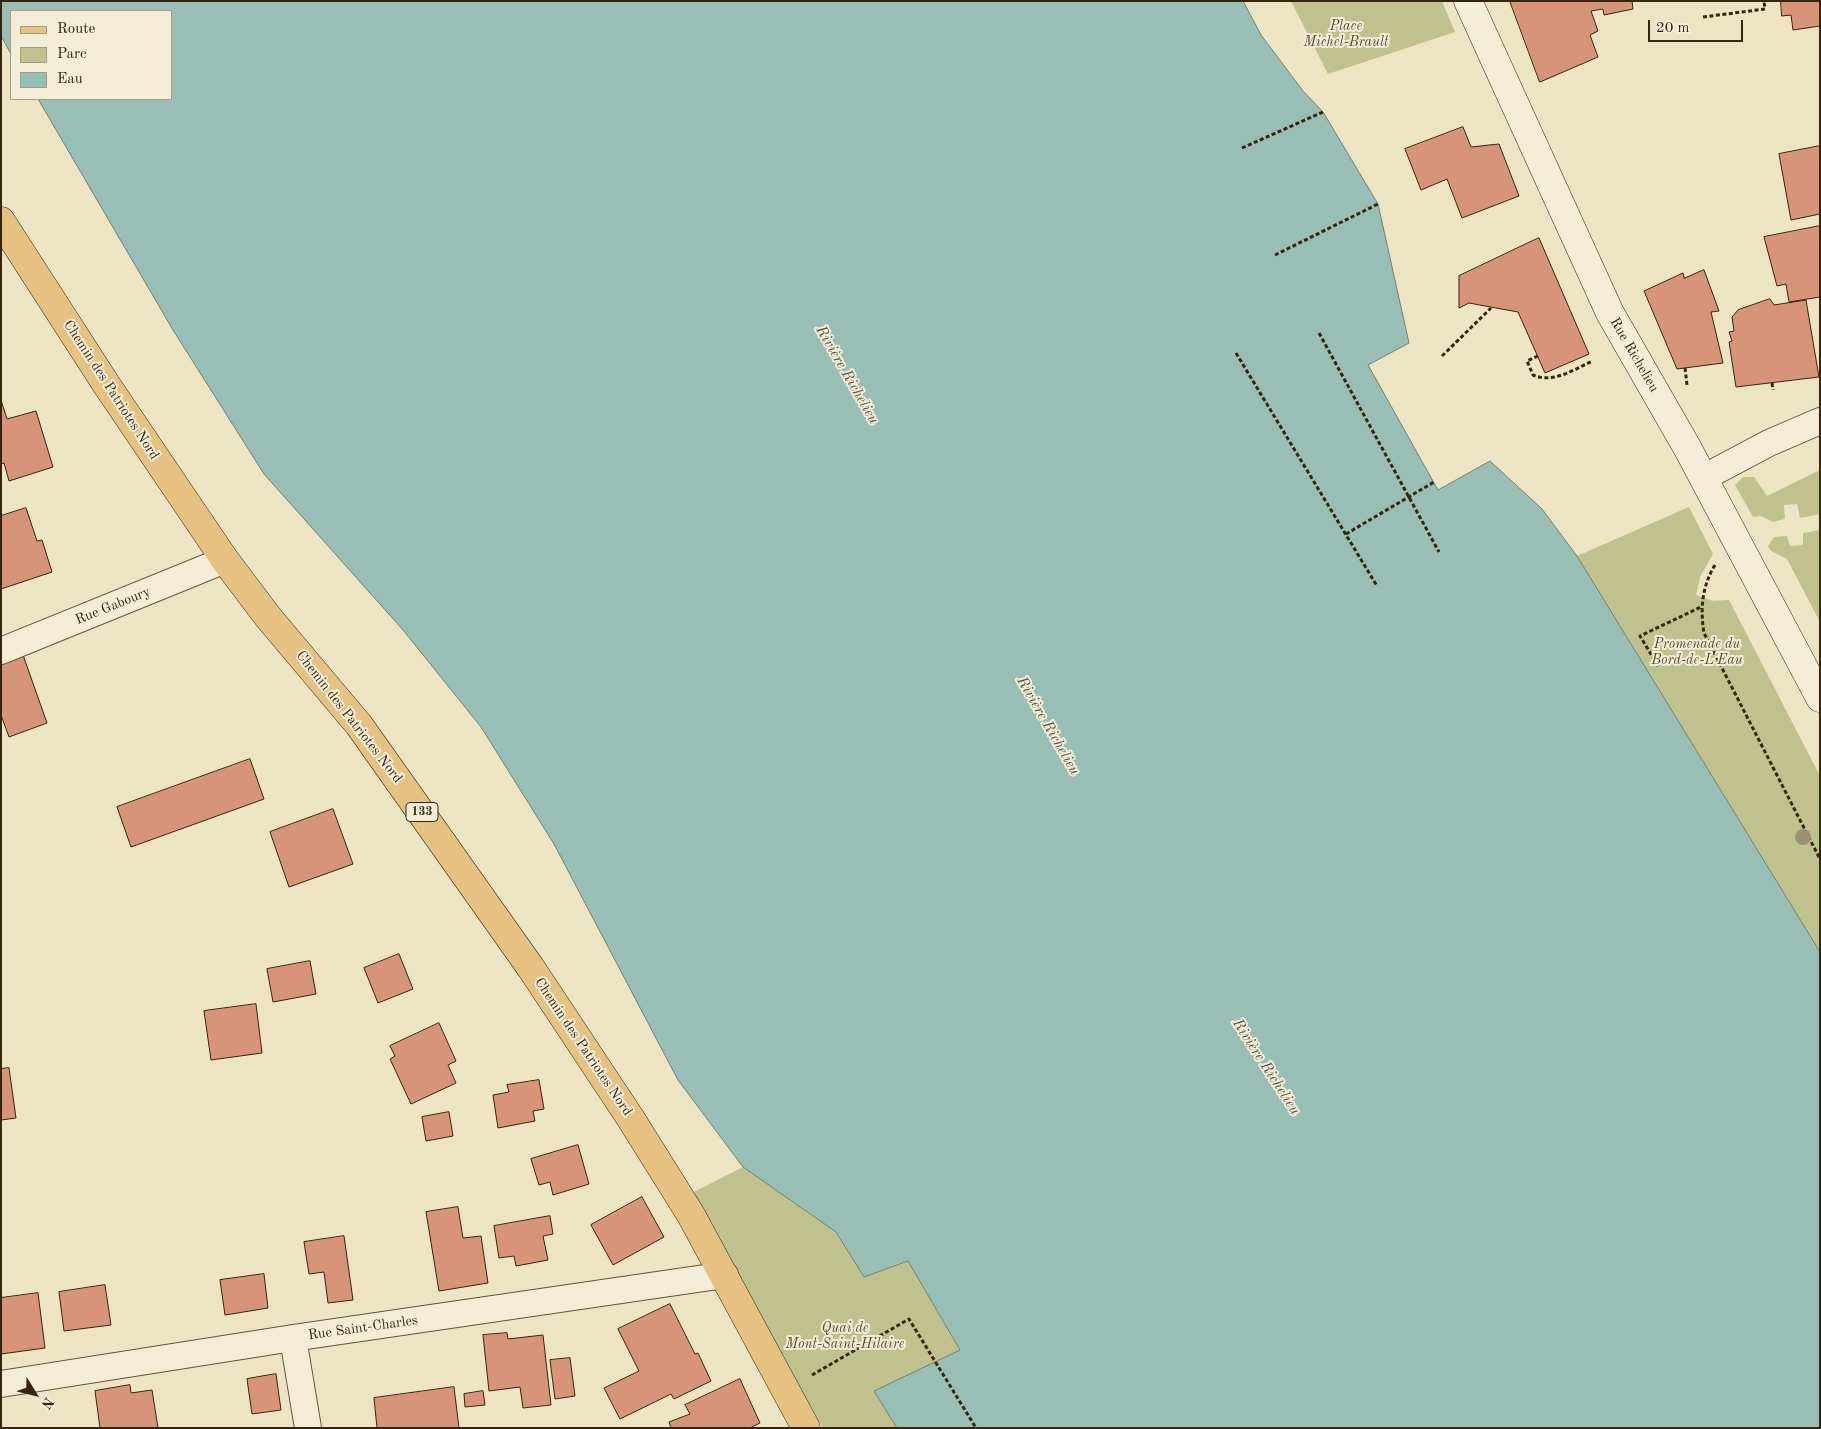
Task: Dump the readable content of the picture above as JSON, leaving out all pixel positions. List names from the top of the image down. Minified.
{"streets":{"main road":["Rue Richelieu","Chemin des Patriotes Nord","133"],"street":["Rue Gaboury","Rue Saint-Charles"]},"crossings":[["Chemin des Patriotes Nord","Rue Gaboury"],["Chemin des Patriotes Nord","Rue Saint-Charles"]],"water":["Rivière Richelieu"],"parks":["Place Michel-Brault","Promenade du Bord-de-L'Eau","Quai de Mont-Saint-Hilaire"],"legend":["Route","Parc","Eau"],"scale_bar":"20 m","north":"bottom right"}
